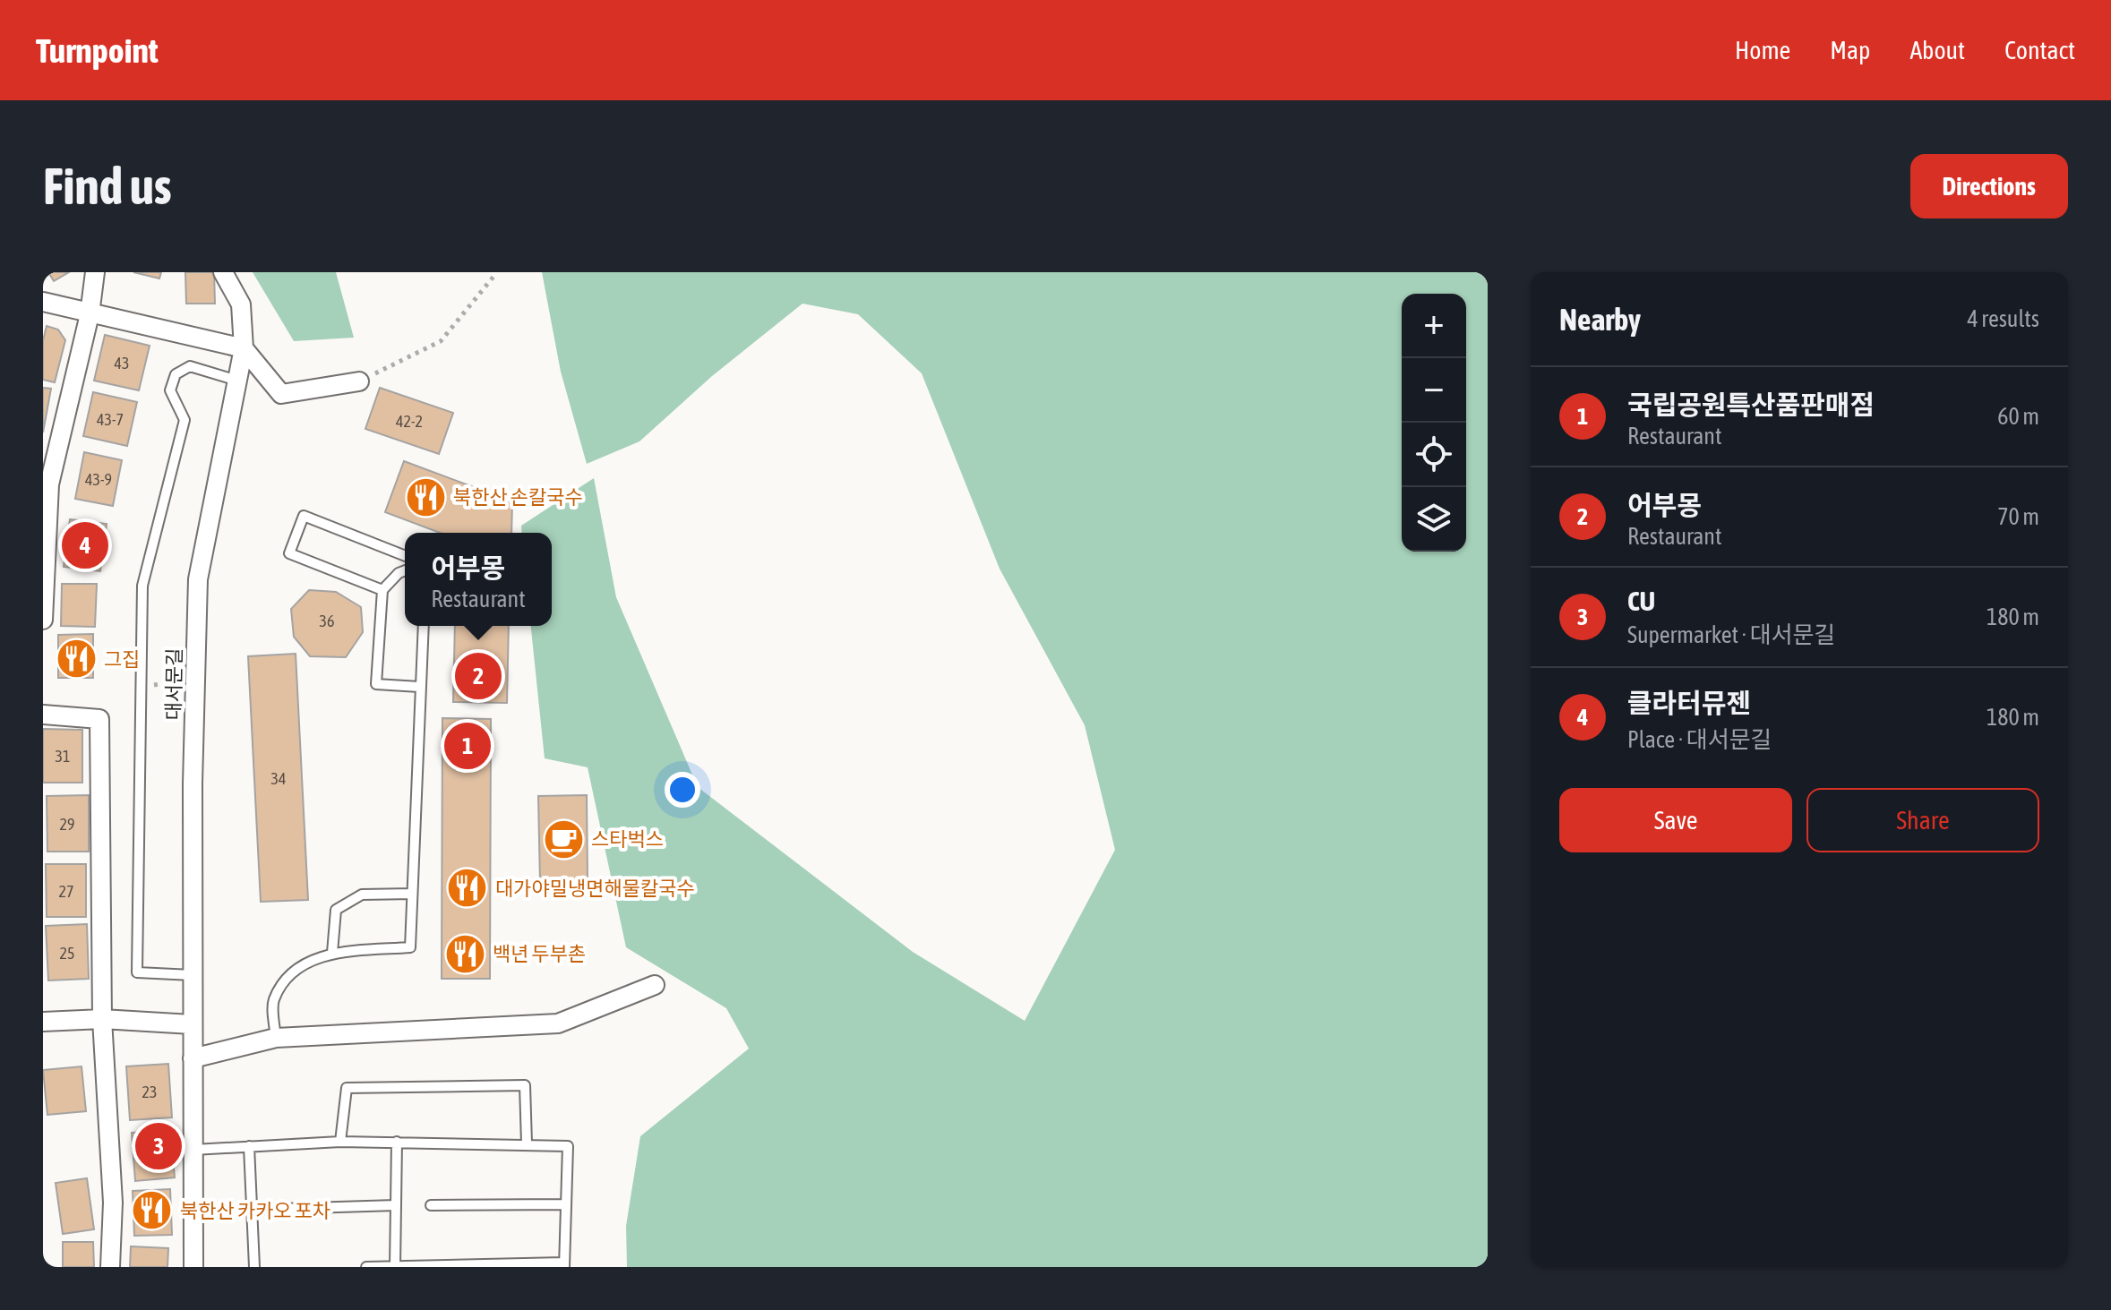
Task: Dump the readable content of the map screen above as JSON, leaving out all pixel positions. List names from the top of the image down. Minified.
{"streets":{"street":["대서문길"]},"places":{"restaurant":["북한산 손칼국수","그집","대가야밀냉면해물칼국수","백년 두부촌","북한산 카카오 포차"],"cafe":["스타벅스"]},"house_numbers":["43","43-7","42-2","43-9","36","31","34","29","27","25","23"],"page":{"header":"Turnpoint","nav":["Home","Map","About","Contact"],"buttons":["Directions",["Save","Share"]],"title":"Find us","heading":["Nearby","4 results"],"map_buttons":["+","−"],"list":[{"mark":"1","name":"국립공원특산품판매점","note":"Restaurant","value":"60 m"},{"mark":"2","name":"어부몽","note":"Restaurant","value":"70 m"},{"mark":"3","name":"CU","note":"Supermarket · 대서문길","value":"180 m"},{"mark":"4","name":"클라터뮤젠","note":"Place · 대서문길","value":"180 m"}],"pins":["4","2","1","3"],"popup":["어부몽","Restaurant"]}}
